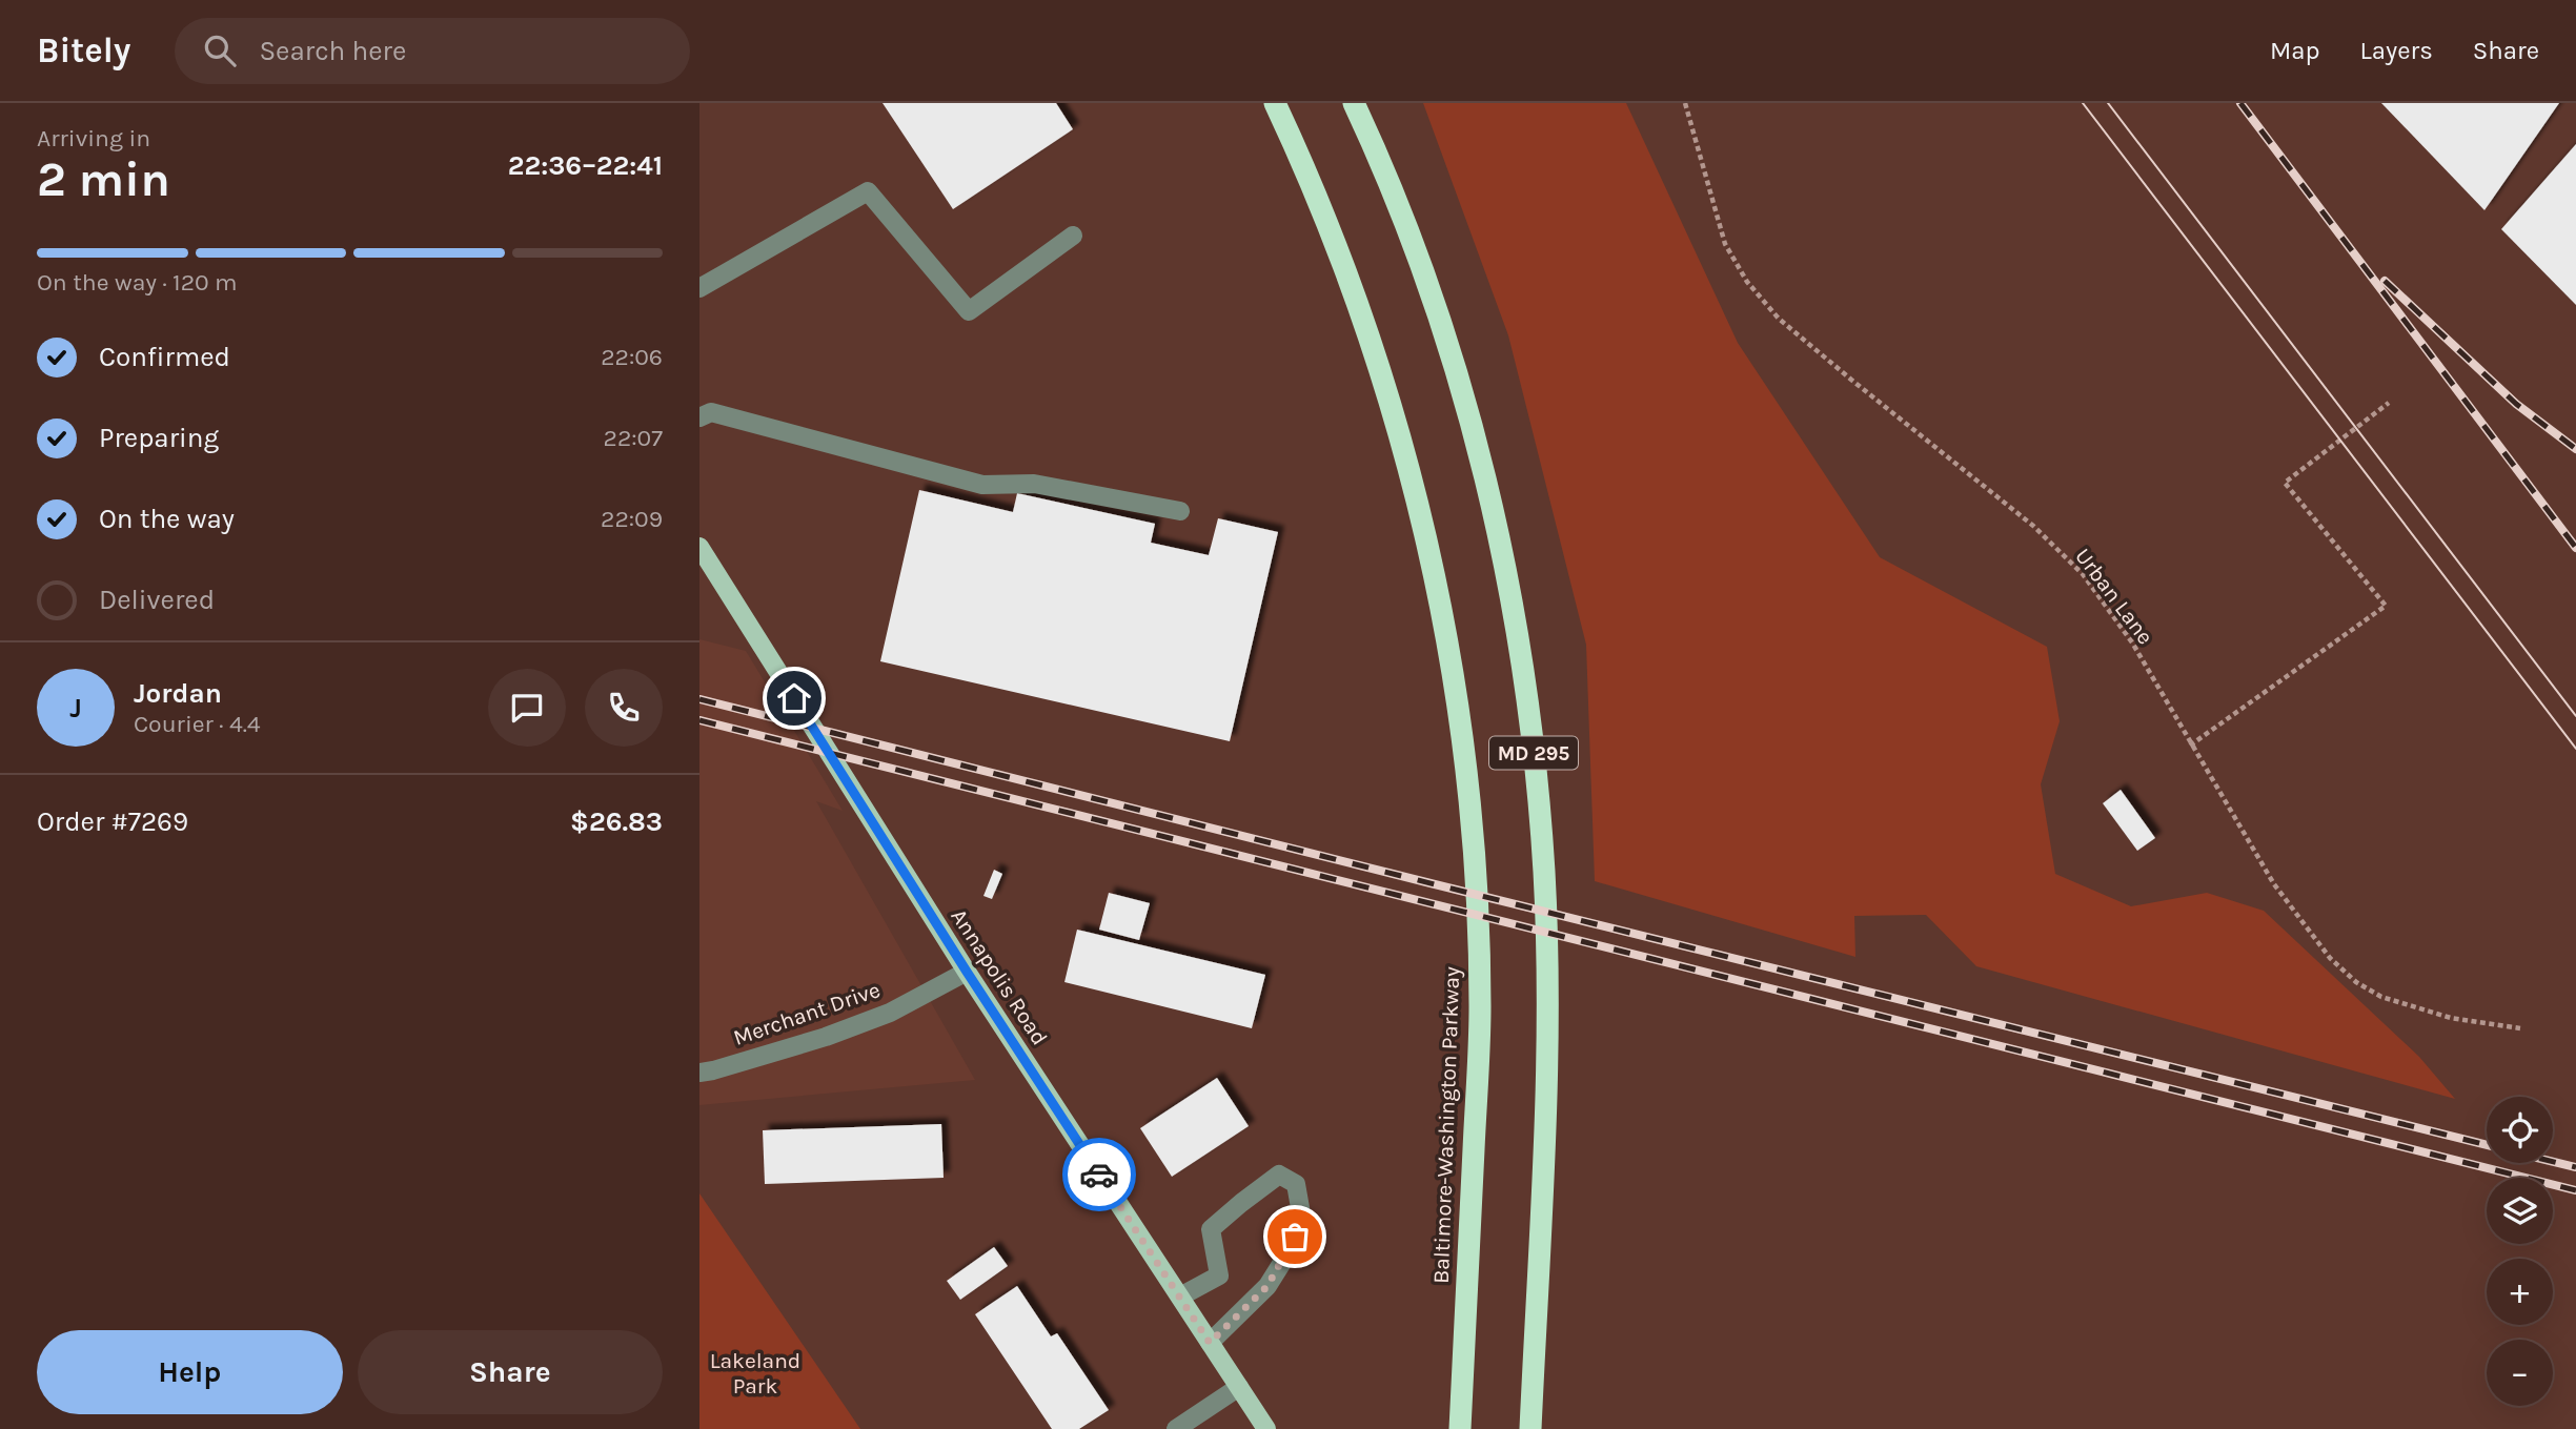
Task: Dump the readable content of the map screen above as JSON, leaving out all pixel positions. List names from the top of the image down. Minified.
{"streets":{"highway":["MD 295","Baltimore-Washington Parkway"],"main road":["Annapolis Road"],"street":["Merchant Drive"],"path":["Urban Lane"]},"crossings":[["Annapolis Road","Merchant Drive"]],"parks":["Lakeland Park"],"page":{"header":"Bitely","search":"Search here","nav":["Map","Layers","Share"],"heading":["2 min","Arriving in","22:36–22:41"],"panel":["Jordan","Courier · 4.4","Order #7269","$26.83"],"bar":"On the way · 120 m","list":[["Confirmed","22:06"],["Preparing","22:07"],["On the way","22:09"],"Delivered"],"round":"J","map_buttons":["+","−"],"buttons":["Help","Share"]}}
